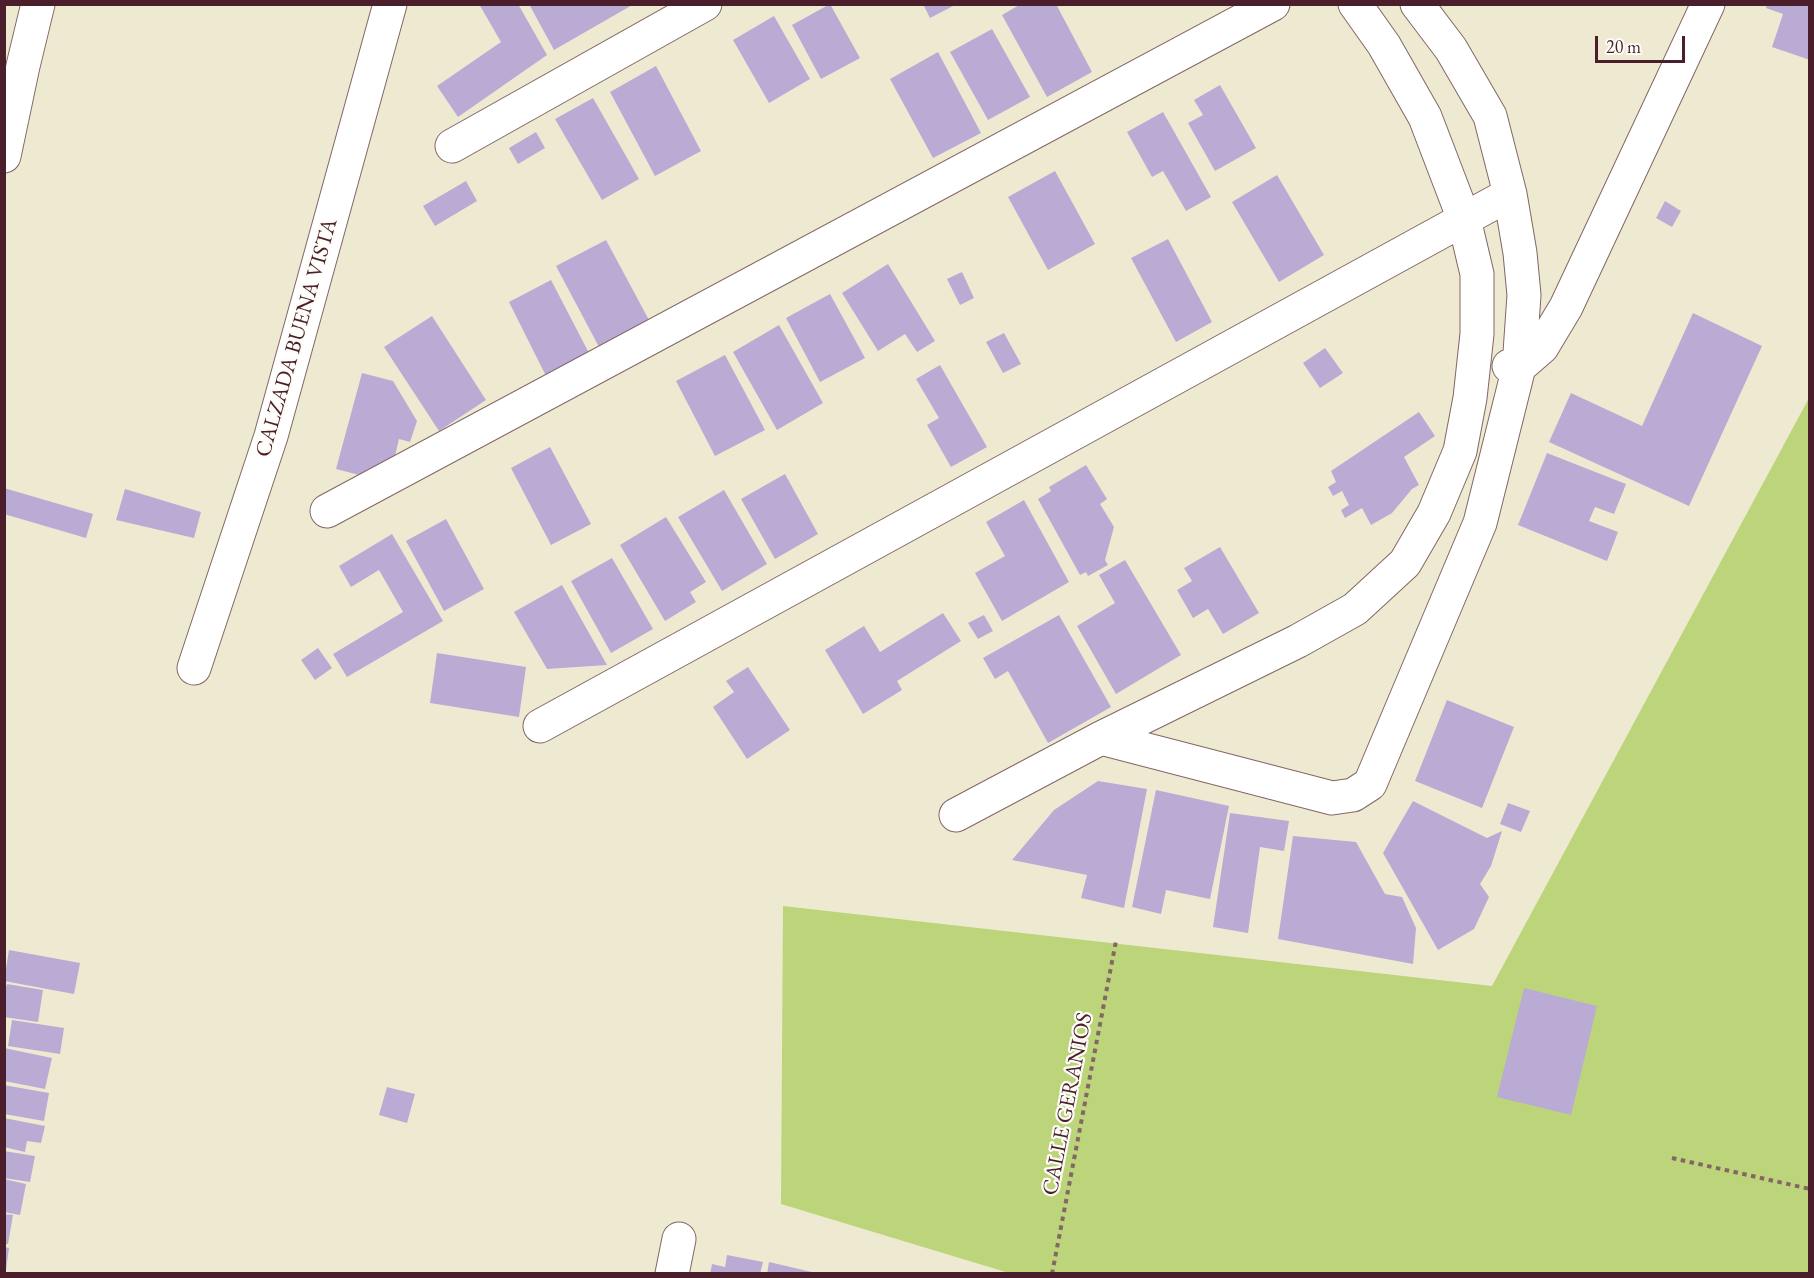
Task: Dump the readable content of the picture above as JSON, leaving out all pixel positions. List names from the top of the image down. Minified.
{"streets":{"street":["CALZADA BUENA VISTA"],"path":["CALLE GERANIOS"]},"scale_bar":"20 m"}
